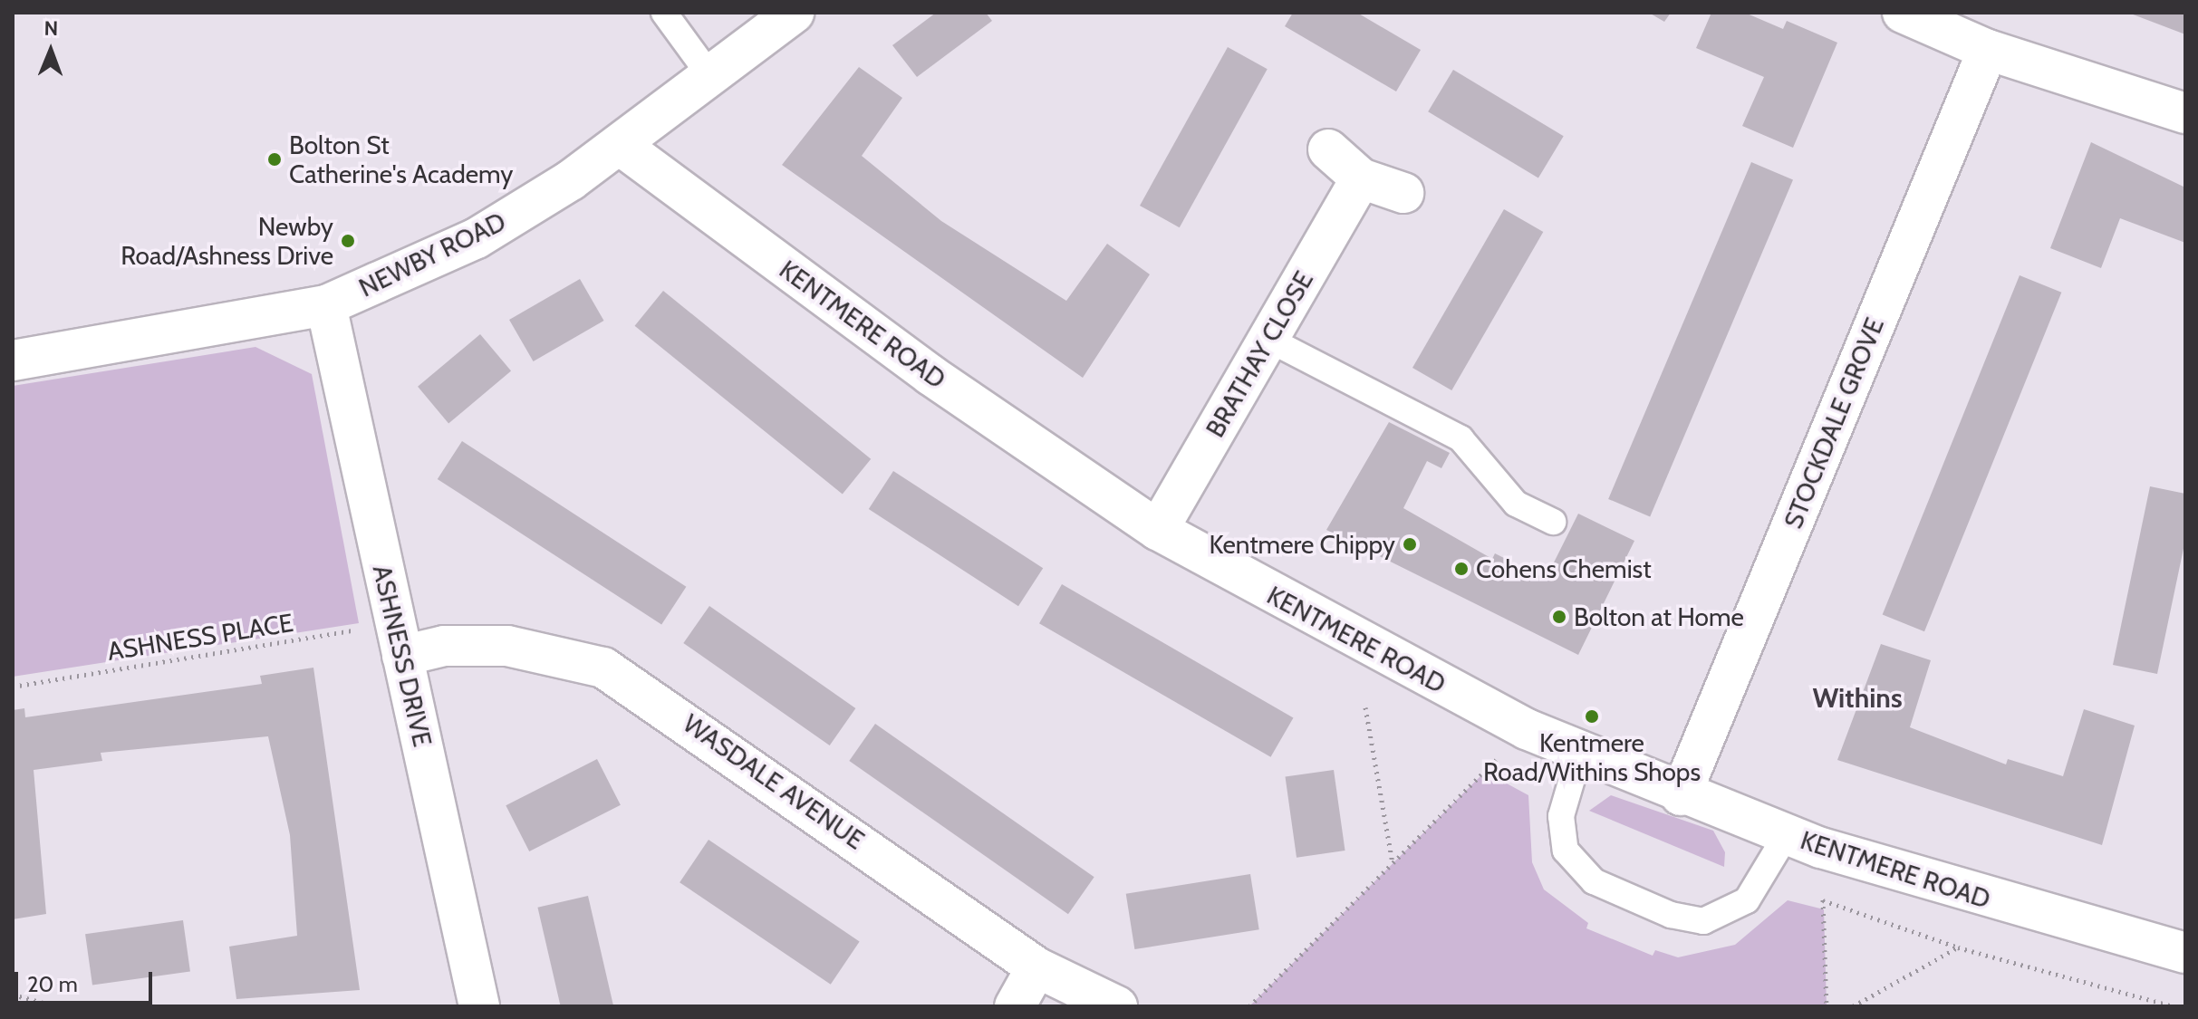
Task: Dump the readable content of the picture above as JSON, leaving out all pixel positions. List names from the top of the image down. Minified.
{"streets":{"street":["NEWBY ROAD","KENTMERE ROAD","BRATHAY CLOSE","STOCKDALE GROVE","ASHNESS DRIVE","WASDALE AVENUE"],"path":["ASHNESS PLACE"]},"crossings":[["NEWBY ROAD","KENTMERE ROAD"],["NEWBY ROAD","ASHNESS DRIVE"],["KENTMERE ROAD","BRATHAY CLOSE"],["KENTMERE ROAD","STOCKDALE GROVE"],["ASHNESS PLACE","ASHNESS DRIVE"],["ASHNESS PLACE","WASDALE AVENUE"],["ASHNESS DRIVE","WASDALE AVENUE"]],"districts":["Withins"],"places":["Bolton St Catherine's Academy","Newby Road/Ashness Drive","Kentmere Chippy","Cohens Chemist","Bolton at Home","Kentmere Road/Withins Shops"],"scale_bar":"20 m","north":"top"}
